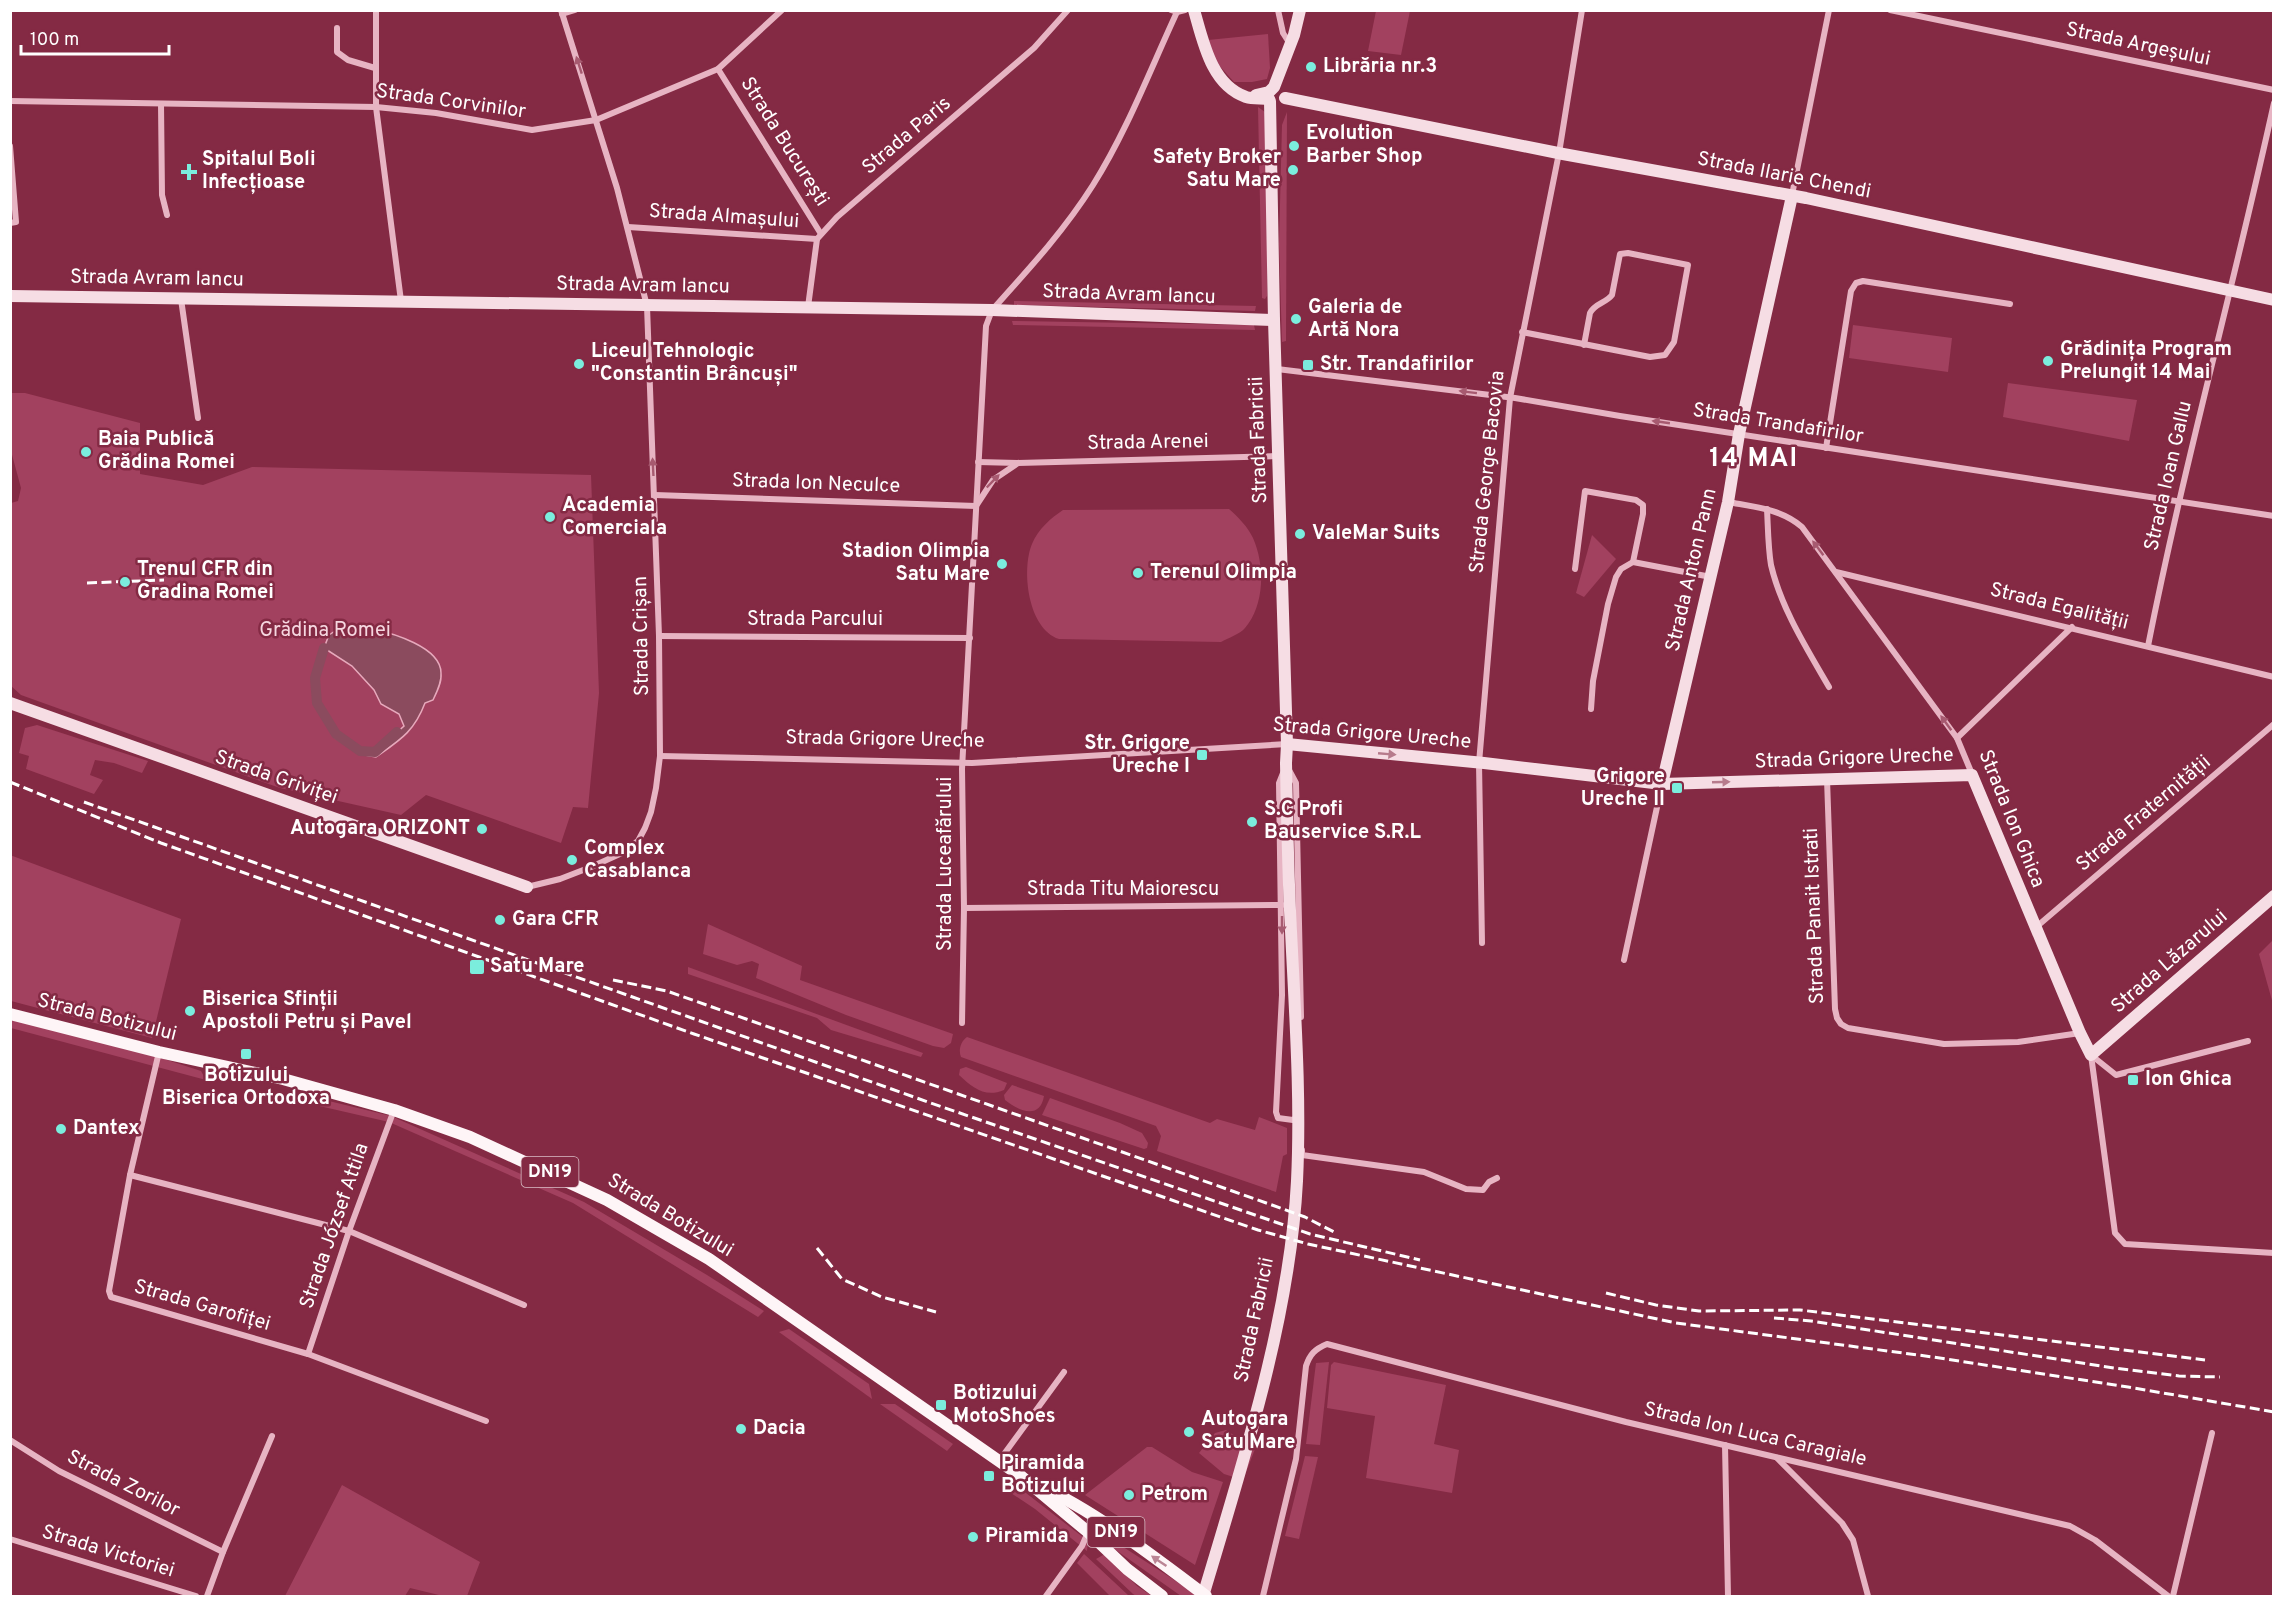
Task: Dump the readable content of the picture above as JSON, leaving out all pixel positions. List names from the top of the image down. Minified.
{"streets":{"main road":["Strada Botizului","DN19"],"street":["Strada Argeșului","Strada Corvinilor","Strada Paris","Strada București","Strada Ilarie Chendi","Strada Almașului","Strada Avram Iancu","Strada Trandafirilor","Strada Fabricii","Strada Arenei","Strada George Bacovia","Strada Ioan Gallu","Strada Ion Neculce","Strada Anton Pann","Strada Egalității","Strada Parcului","Strada Crișan","Strada Grigore Ureche","Strada Griviței","Strada Fraternității","Strada Ion Ghica","Strada Luceafărului","Strada Titu Maiorescu","Strada Panait Istrati","Strada Lăzarului","Strada József Attila","Strada Garofiței","Strada Ion Luca Caragiale","Strada Zorilor","Strada Victoriei"]},"crossings":[["Strada Corvinilor","Strada București"],["Strada Corvinilor","Strada Crișan"],["Strada Paris","Strada București"],["Strada Paris","Strada Almașului"],["Strada București","Strada Almașului"],["Strada Ilarie Chendi","Strada Fabricii"],["Strada Ilarie Chendi","Strada George Bacovia"],["Strada Ilarie Chendi","Strada Ioan Gallu"],["Strada Ilarie Chendi","Strada Anton Pann"],["Strada Almașului","Strada Crișan"],["Strada Avram Iancu","Strada Fabricii"],["Strada Avram Iancu","Strada Crișan"],["Strada Avram Iancu","Strada Luceafărului"],["Strada Trandafirilor","Strada Fabricii"],["Strada Trandafirilor","Strada George Bacovia"],["Strada Trandafirilor","Strada Ioan Gallu"],["Strada Trandafirilor","Strada Anton Pann"],["Strada Fabricii","Strada Arenei"],["Strada Fabricii","Strada Grigore Ureche"],["Strada Fabricii","Strada Titu Maiorescu"],["Strada Fabricii","Strada Botizului"],["Strada Arenei","Strada Luceafărului"],["Strada George Bacovia","Strada Grigore Ureche"],["Strada Ioan Gallu","Strada Egalității"],["Strada Ion Neculce","Strada Crișan"],["Strada Ion Neculce","Strada Luceafărului"],["Strada Anton Pann","Strada Grigore Ureche"],["Strada Anton Pann","Strada Ion Ghica"],["Strada Egalității","Strada Ion Ghica"],["Strada Parcului","Strada Crișan"],["Strada Parcului","Strada Luceafărului"],["Strada Crișan","Strada Grigore Ureche"],["Strada Crișan","Strada Griviței"],["Strada Grigore Ureche","Strada Ion Ghica"],["Strada Grigore Ureche","Strada Luceafărului"],["Strada Grigore Ureche","Strada Panait Istrati"],["Strada Fraternității","Strada Ion Ghica"],["Strada Ion Ghica","Strada Panait Istrati"],["Strada Ion Ghica","Strada Lăzarului"],["Strada Luceafărului","Strada Titu Maiorescu"],["Strada Botizului","Strada József Attila"],["Strada Botizului","Strada Garofiței"],["Strada József Attila","Strada Garofiței"]],"one_way":["Strada Trandafirilor"],"districts":["14 MAI"],"parks":["Grădina Romei"],"places":{"other":["Librăria nr.3","Evolution Barber Shop","Safety Broker Satu Mare","Galeria de Artă Nora","Grădinița Program Prelungit 14 Mai","Liceul Tehnologic \"Constantin Brâncuși\"","Baia Publică Grădina Romei","Academia Comerciala","ValeMar Suits","Stadion Olimpia Satu Mare","Terenul Olimpia","Trenul CFR din Gradina Romei","S.C Profi Bauservice S.R.L","Autogara ORIZONT","Complex Casablanca","Gara CFR","Biserica Sfinții Apostoli Petru și Pavel","Dantex","Dacia","Autogara Satu Mare","Petrom","Piramida"],"health":["Spitalul Boli Infecțioase"],"transit":["Str. Trandafirilor","Str. Grigore Ureche I","Grigore Ureche II","Satu Mare","Botizului Biserica Ortodoxa","Ion Ghica","Botizului MotoShoes","Piramida Botizului"]},"scale_bar":"100 m"}
